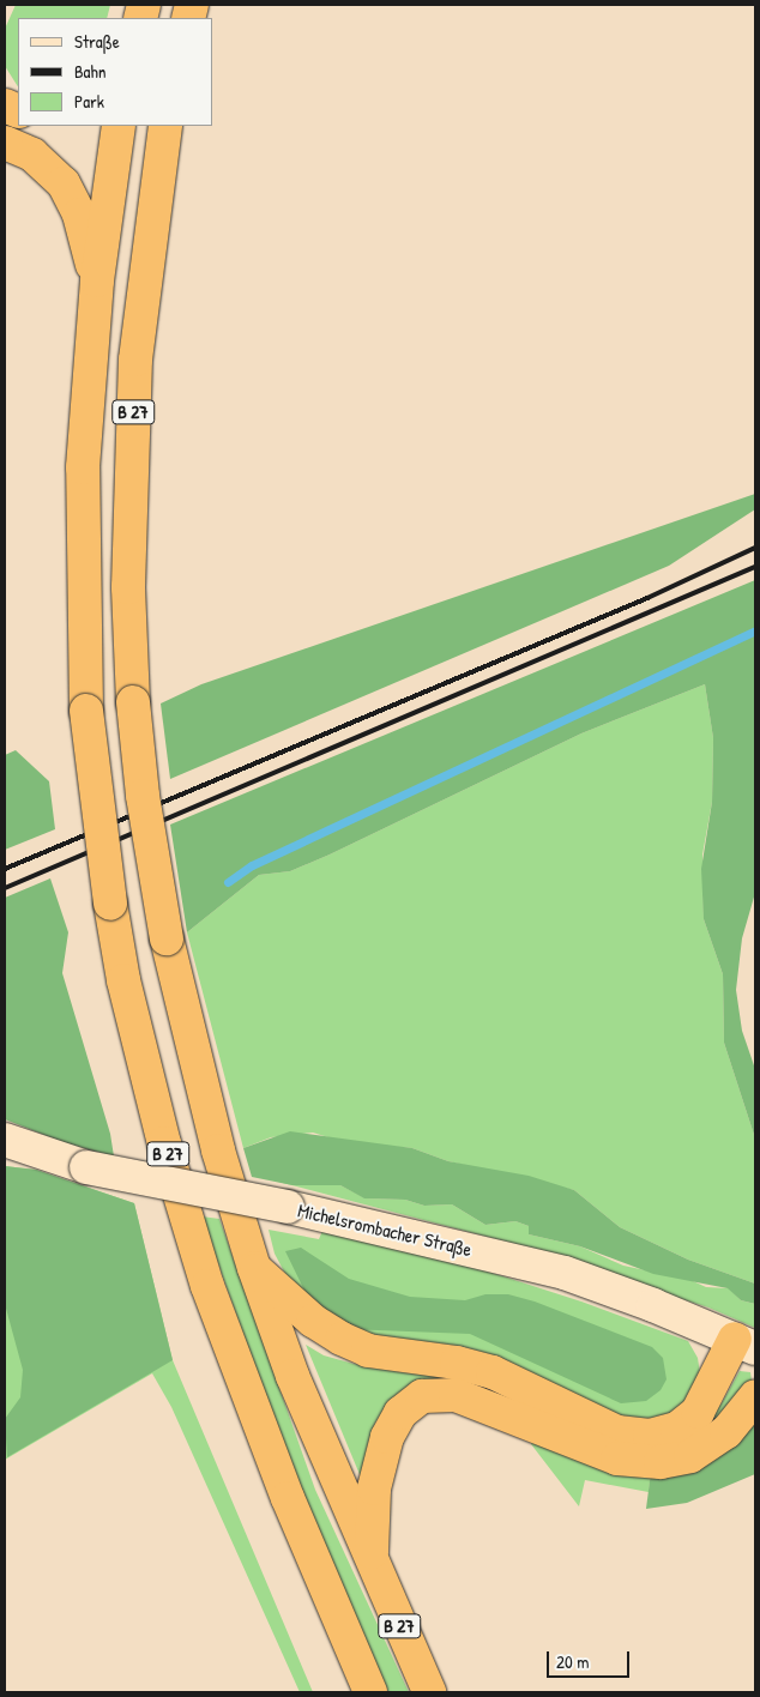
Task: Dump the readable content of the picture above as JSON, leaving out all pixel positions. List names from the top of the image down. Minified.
{"streets":{"highway":["B 27"],"main road":["Michelsrombacher Straße"]},"legend":["Straße","Bahn","Park"],"scale_bar":"20 m"}
